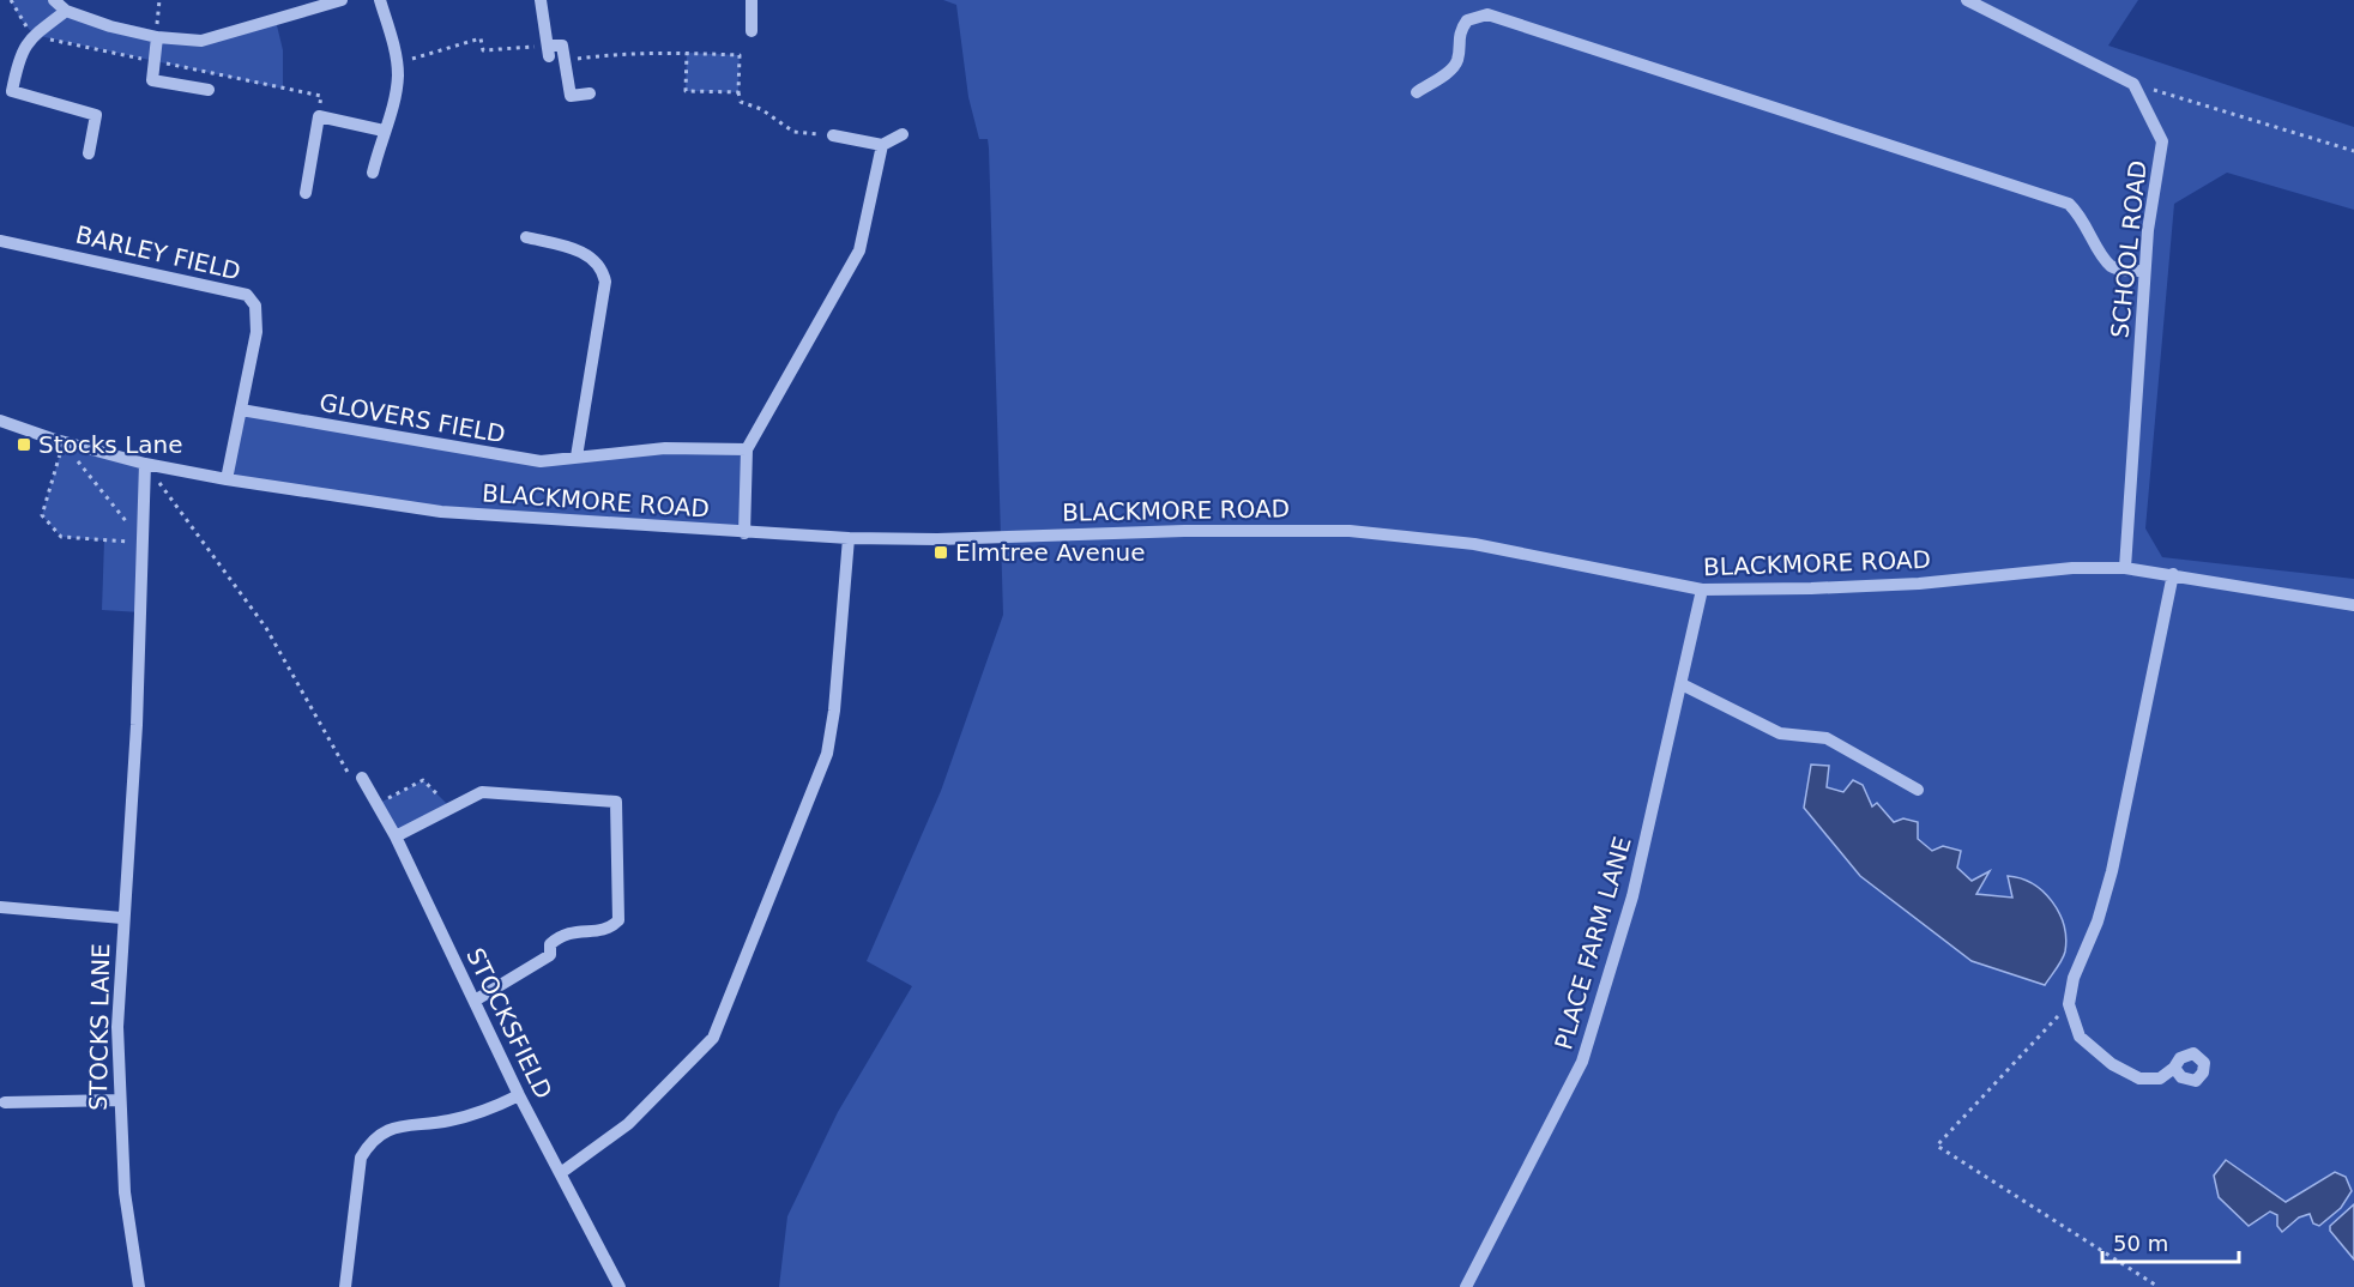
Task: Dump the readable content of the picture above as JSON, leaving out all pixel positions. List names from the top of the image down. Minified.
{"streets":{"street":["SCHOOL ROAD","BARLEY FIELD","GLOVERS FIELD","BLACKMORE ROAD","PLACE FARM LANE","STOCKSFIELD","STOCKS LANE"]},"crossings":[["SCHOOL ROAD","BLACKMORE ROAD"],["BARLEY FIELD","GLOVERS FIELD"],["BARLEY FIELD","BLACKMORE ROAD"],["BLACKMORE ROAD","PLACE FARM LANE"],["BLACKMORE ROAD","STOCKS LANE"]],"places":{"transit":["Stocks Lane","Elmtree Avenue"]},"scale_bar":"50 m"}
